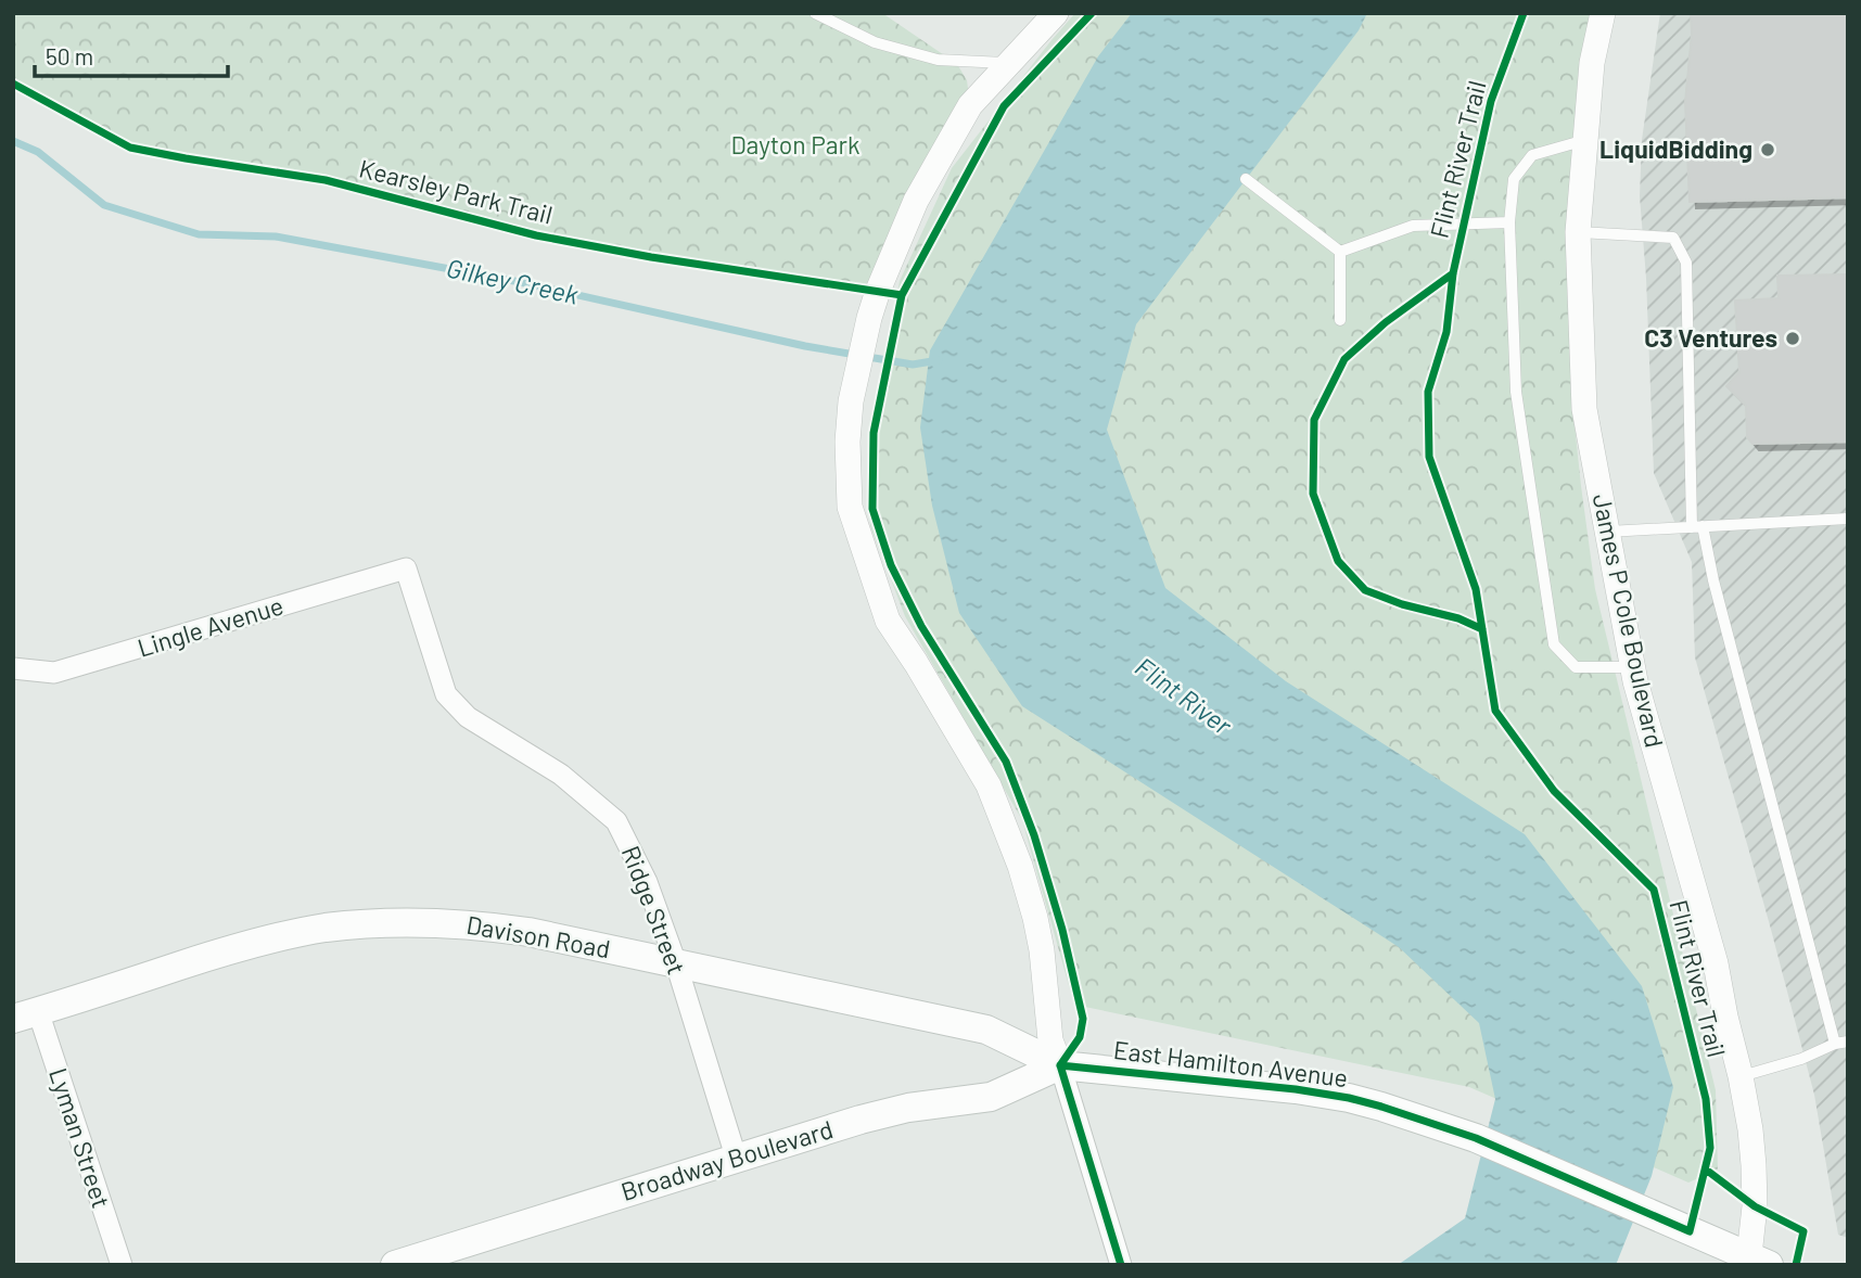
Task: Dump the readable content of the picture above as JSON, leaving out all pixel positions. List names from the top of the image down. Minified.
{"streets":{"main road":["Davison Road","East Hamilton Avenue","Broadway Boulevard"],"street":["James P Cole Boulevard","Lingle Avenue","Ridge Street","Lyman Street"],"cycle path":["Flint River Trail","Kearsley Park Trail"]},"crossings":[["James P Cole Boulevard","East Hamilton Avenue"],["Lingle Avenue","Ridge Street"],["Ridge Street","Davison Road"],["Ridge Street","Broadway Boulevard"],["Davison Road","East Hamilton Avenue"],["Davison Road","Lyman Street"],["Davison Road","Broadway Boulevard"],["East Hamilton Avenue","Broadway Boulevard"]],"water":["Gilkey Creek","Flint River"],"parks":["Dayton Park"],"places":["LiquidBidding","C3 Ventures"],"scale_bar":"50 m"}
